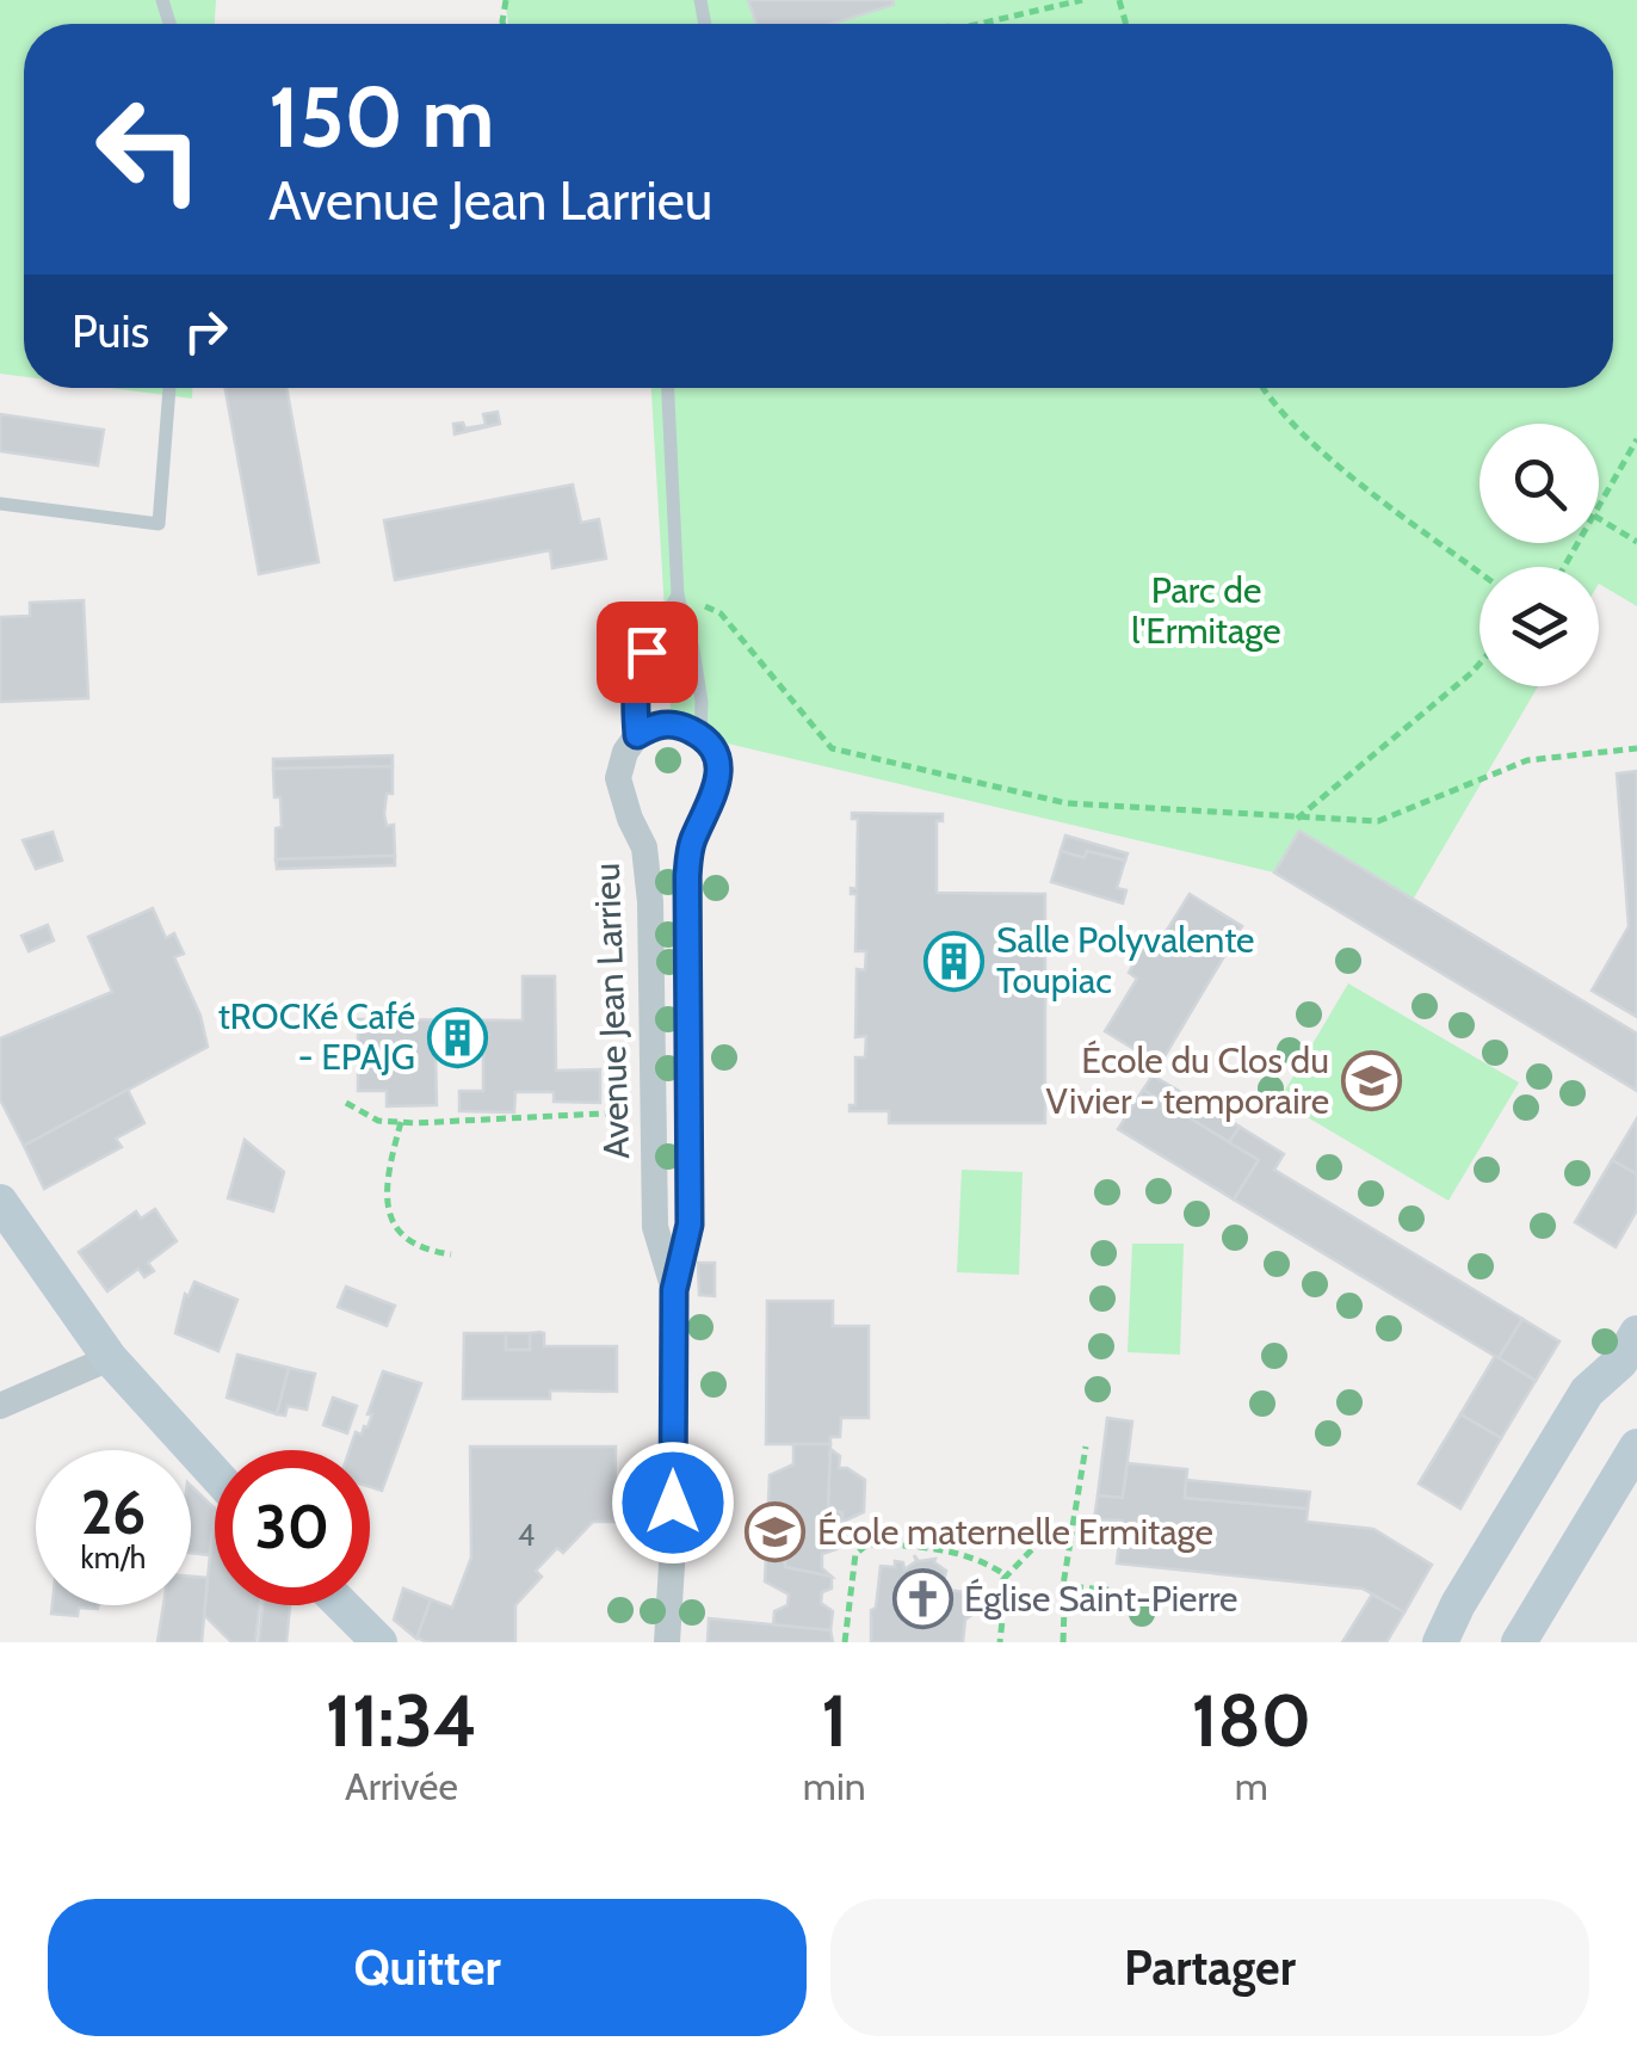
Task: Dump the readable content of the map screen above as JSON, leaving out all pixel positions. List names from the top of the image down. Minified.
{"streets":{"street":["Avenue Jean Larrieu"]},"parks":["Parc de l'Ermitage"],"places":{"building":["Salle Polyvalente Toupiac","tROCKé Café - EPAJG"],"school or university":["École du Clos du Vivier - temporaire","École maternelle Ermitage"],"church":["Église Saint-Pierre"]},"house_numbers":["4"],"page":{"turn":["150 m","Avenue Jean Larrieu"],"then":"Puis","speed":"26 km/h","limit":"30","eta":["11:34","Arrivée","1","min","180","m"],"buttons":["Quitter","Partager"]}}
